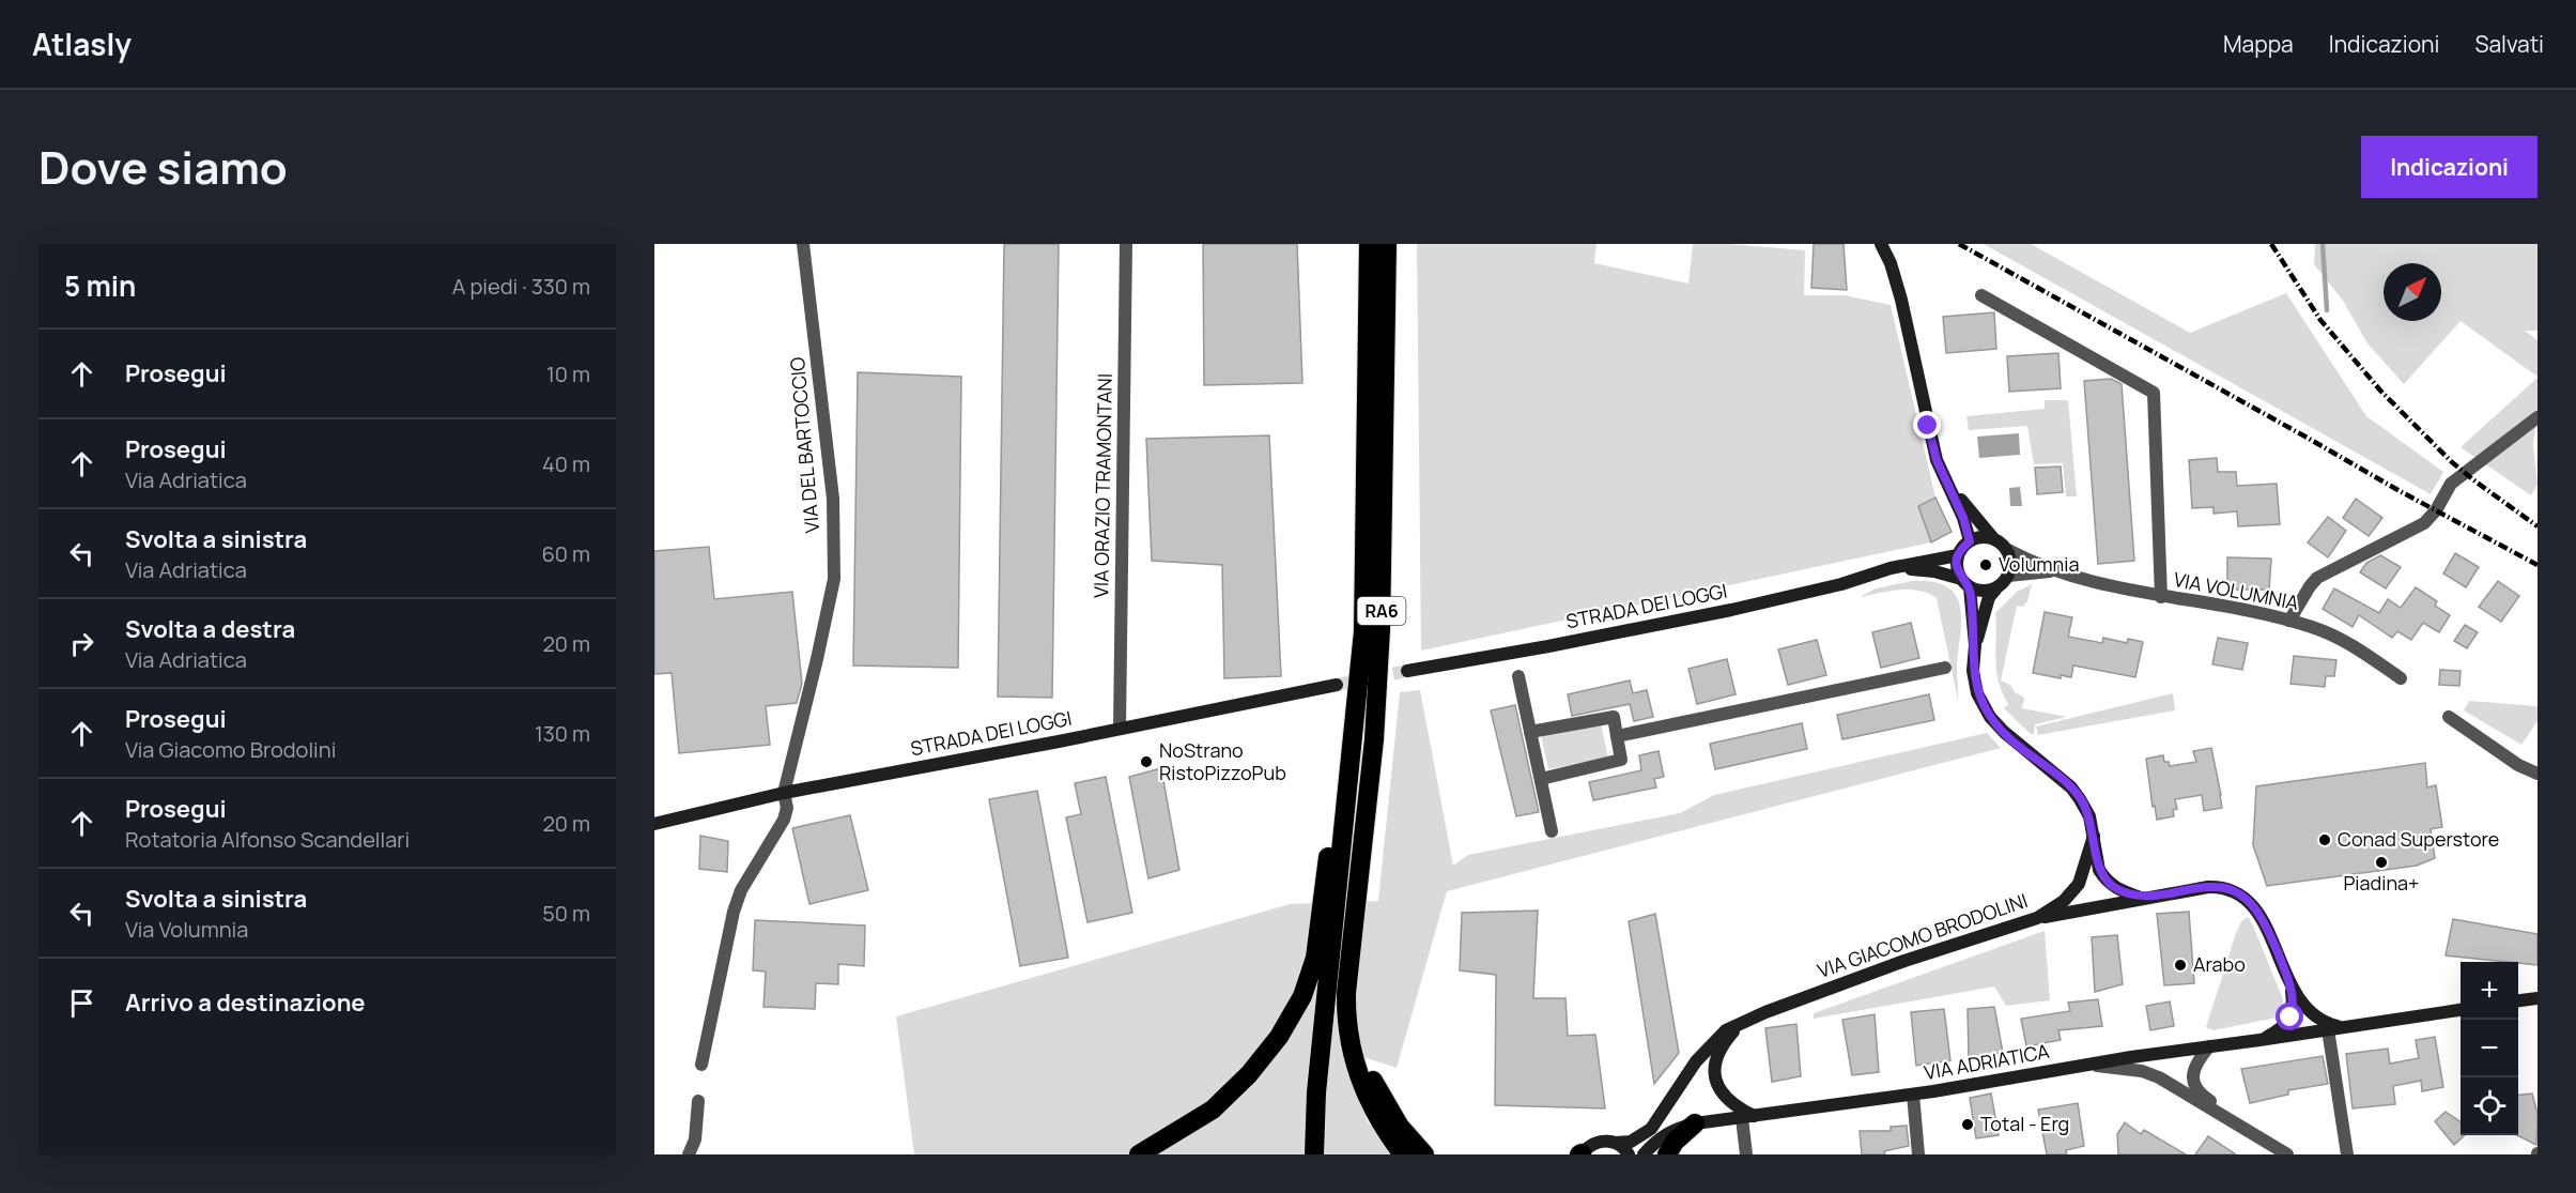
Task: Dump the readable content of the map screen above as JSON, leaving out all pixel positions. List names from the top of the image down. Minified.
{"streets":{"highway":["RA6"],"main road":["STRADA DEI LOGGI","VIA GIACOMO BRODOLINI","VIA ADRIATICA"],"street":["VIA DEL BARTOCCIO","VIA ORAZIO TRAMONTANI","VIA VOLUMNIA"]},"crossings":[["VIA DEL BARTOCCIO","STRADA DEI LOGGI"],["VIA ORAZIO TRAMONTANI","STRADA DEI LOGGI"],["VIA VOLUMNIA","STRADA DEI LOGGI"],["VIA GIACOMO BRODOLINI","VIA ADRIATICA"]],"places":["Volumnia","NoStrano RistoPizzoPub","Conad Superstore","Piadina+","Arabo","Total - Erg"],"north":"top right","page":{"header":"Atlasly","nav":["Mappa","Indicazioni","Salvati"],"title":"Dove siamo","buttons":"Indicazioni","heading":["5 min","A piedi · 330 m"],"list":[["Prosegui","10 m"],["Prosegui","Via Adriatica","40 m"],["Svolta a sinistra","Via Adriatica","60 m"],["Svolta a destra","Via Adriatica","20 m"],["Prosegui","Via Giacomo Brodolini","130 m"],["Prosegui","Rotatoria Alfonso Scandellari","20 m"],["Svolta a sinistra","Via Volumnia","50 m"],"Arrivo a destinazione"],"map_buttons":["+","−"]}}
